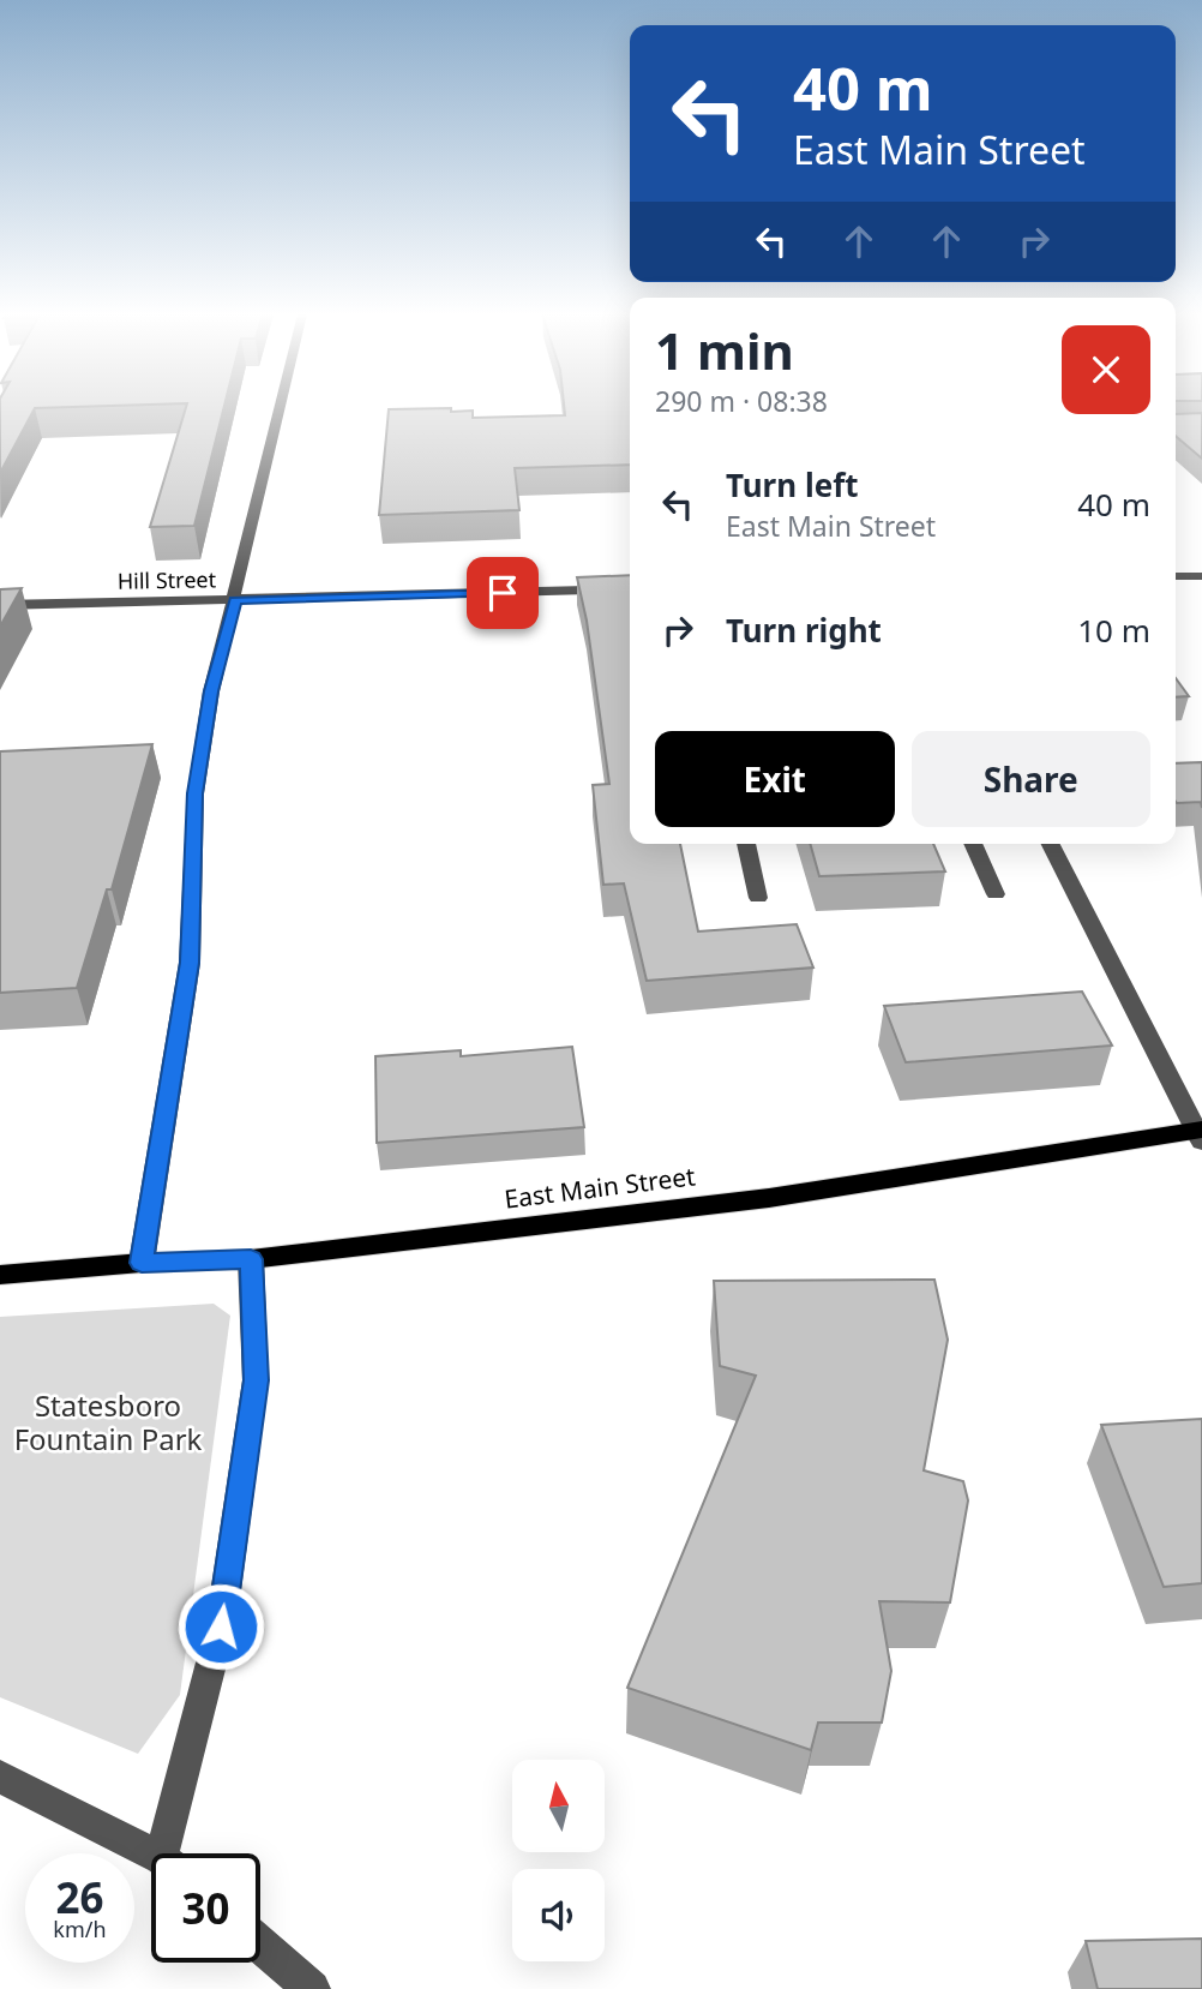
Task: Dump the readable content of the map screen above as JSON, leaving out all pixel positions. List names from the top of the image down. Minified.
{"streets":{"main road":["East Main Street"],"street":["Hill Street"]},"parks":["Statesboro Fountain Park"],"north":"top","page":{"turn":["40 m","East Main Street"],"heading":["1 min","290 m · 08:38"],"list":[{"name":"Turn left","note":"East Main Street","value":"40 m"},{"name":"Turn right","value":"10 m"}],"buttons":["Exit","Share"],"speed":"26 km/h","limit":"30"}}
